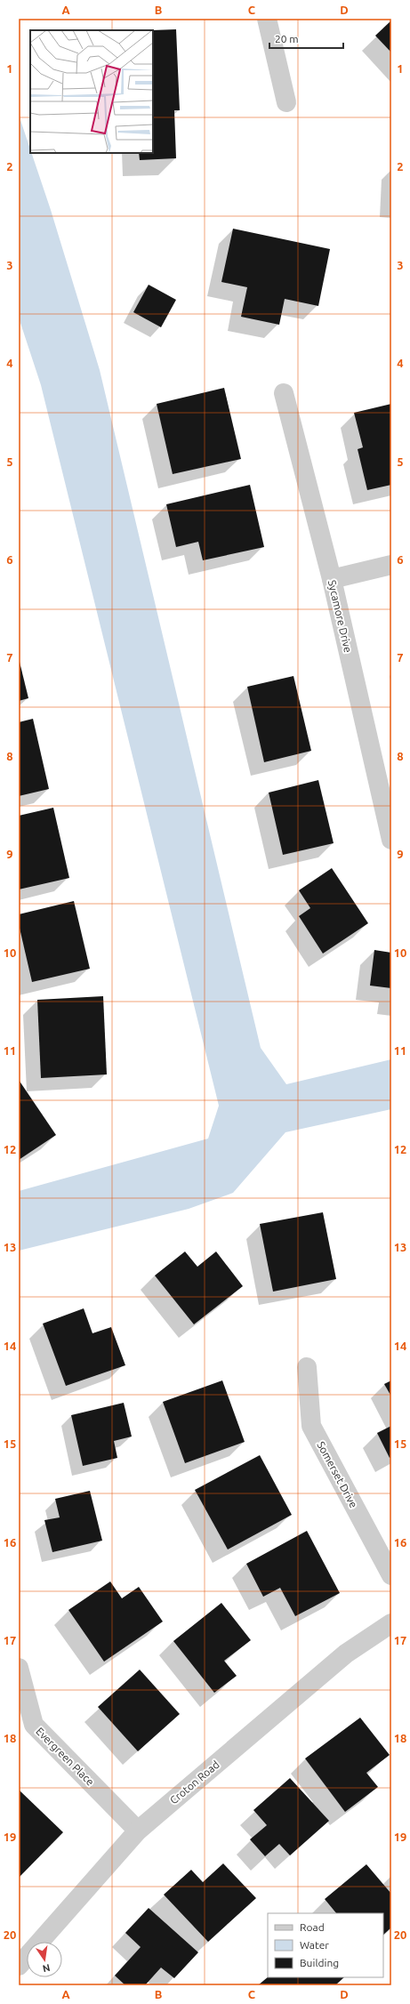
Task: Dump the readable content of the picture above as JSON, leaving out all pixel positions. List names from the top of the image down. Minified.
{"streets":{"street":["Sycamore Drive","Somerset Drive","Evergreen Place","Croton Road"]},"crossings":[["Evergreen Place","Croton Road"]],"legend":["Road","Water","Building"],"scale_bar":"20 m","north":"bottom","grid":{"columns":["A","B","C","D"],"rows":["1","2","3","4","5","6","7","8","9","10","11","12","13","14","15","16","17","18","19","20"]}}
